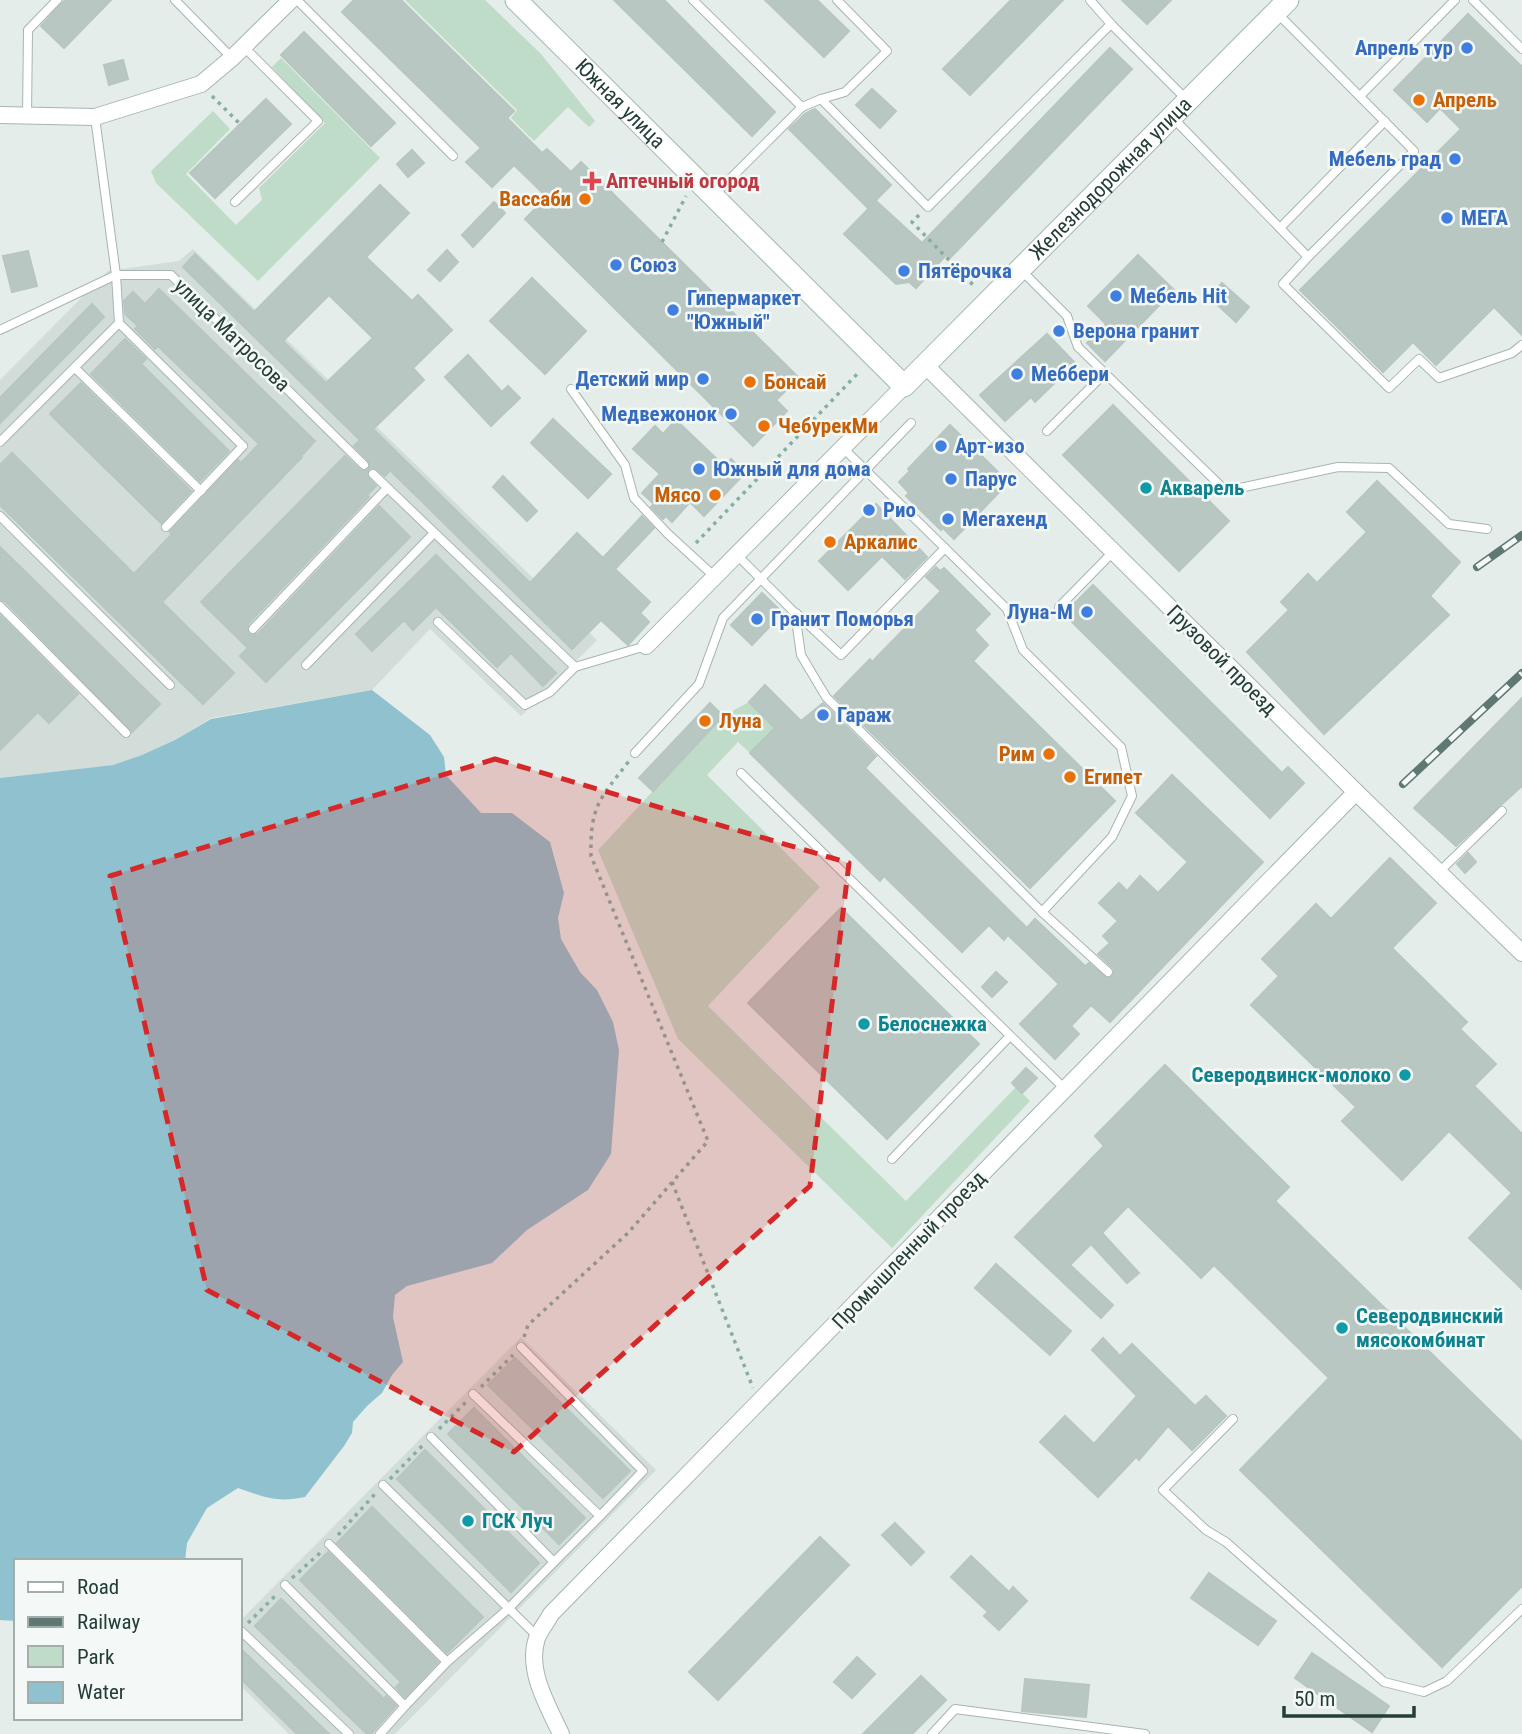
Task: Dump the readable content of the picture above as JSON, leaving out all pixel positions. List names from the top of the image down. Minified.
{"streets":{"main road":["Южная улица","Железнодорожная улица"],"street":["Грузовой проезд","Промышленный проезд"],"lane":["улица Матросова"]},"crossings":[["Южная улица","Железнодорожная улица"],["Железнодорожная улица","Грузовой проезд"],["Грузовой проезд","Промышленный проезд"]],"places":{"other":["Апрель тур","Апрель","Мебель град","Вассаби","МЕГА","Союз","Пятёрочка","Мебель Hit","Гипермаркет \"Южный\"","Верона гранит","Меббери","Детский мир","Бонсай","Медвежонок","ЧебурекМи","Арт-изо","Южный для дома","Парус","Акварель","Мясо","Рио","Мегахенд","Аркалис","Луна-М","Гранит Поморья","Гараж","Луна","Рим","Египет","Белоснежка","Северодвинск-молоко","Северодвинский мясокомбинат","ГСК Луч"],"health":["Аптечный огород"]},"legend":["Road","Railway","Park","Water"],"scale_bar":"50 m"}
